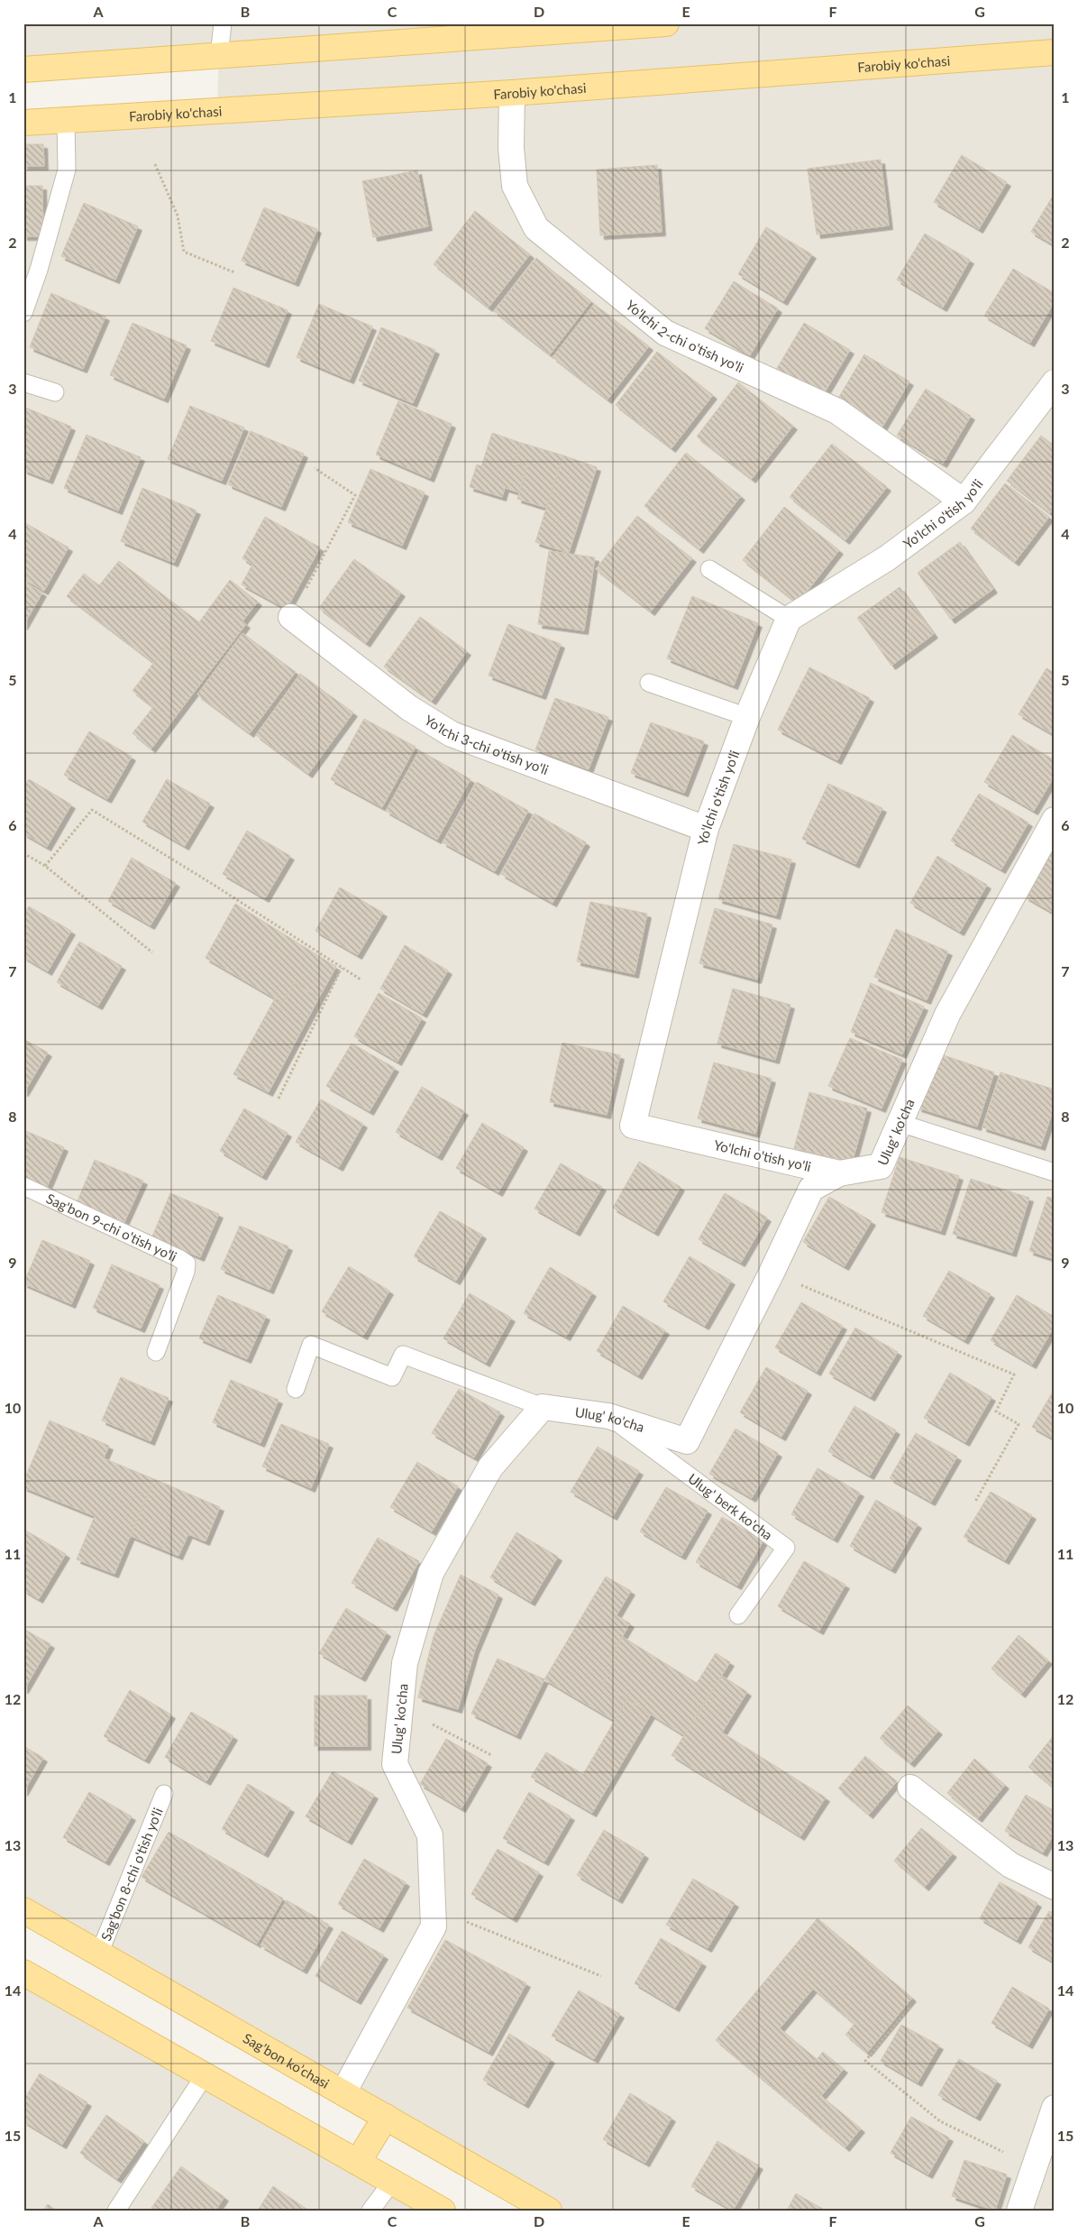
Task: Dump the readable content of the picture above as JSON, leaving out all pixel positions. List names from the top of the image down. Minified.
{"streets":{"main road":["Farobiy ko'chasi","Sag’bon ko’chasi"],"street":["Yo'lchi 2-chi o'tish yo'li","Yo'lchi o'tish yo'li","Yo'lchi 3-chi o'tish yo'li","Ulug' ko'cha"],"lane":["Sag'bon 9-chi o'tish yo'li","Ulug' berk ko'cha","Sag'bon 8-chi o'tish yo'li"]},"crossings":[["Farobiy ko'chasi","Yo'lchi 2-chi o'tish yo'li"],["Yo'lchi 2-chi o'tish yo'li","Yo'lchi o'tish yo'li"],["Yo'lchi o'tish yo'li","Yo'lchi 3-chi o'tish yo'li"],["Yo'lchi o'tish yo'li","Ulug' ko'cha"],["Ulug' ko'cha","Ulug' berk ko'cha"],["Ulug' ko'cha","Sag’bon ko’chasi"],["Sag'bon 8-chi o'tish yo'li","Sag’bon ko’chasi"]],"grid":{"columns":["A","B","C","D","E","F","G"],"rows":["1","2","3","4","5","6","7","8","9","10","11","12","13","14","15"]}}
